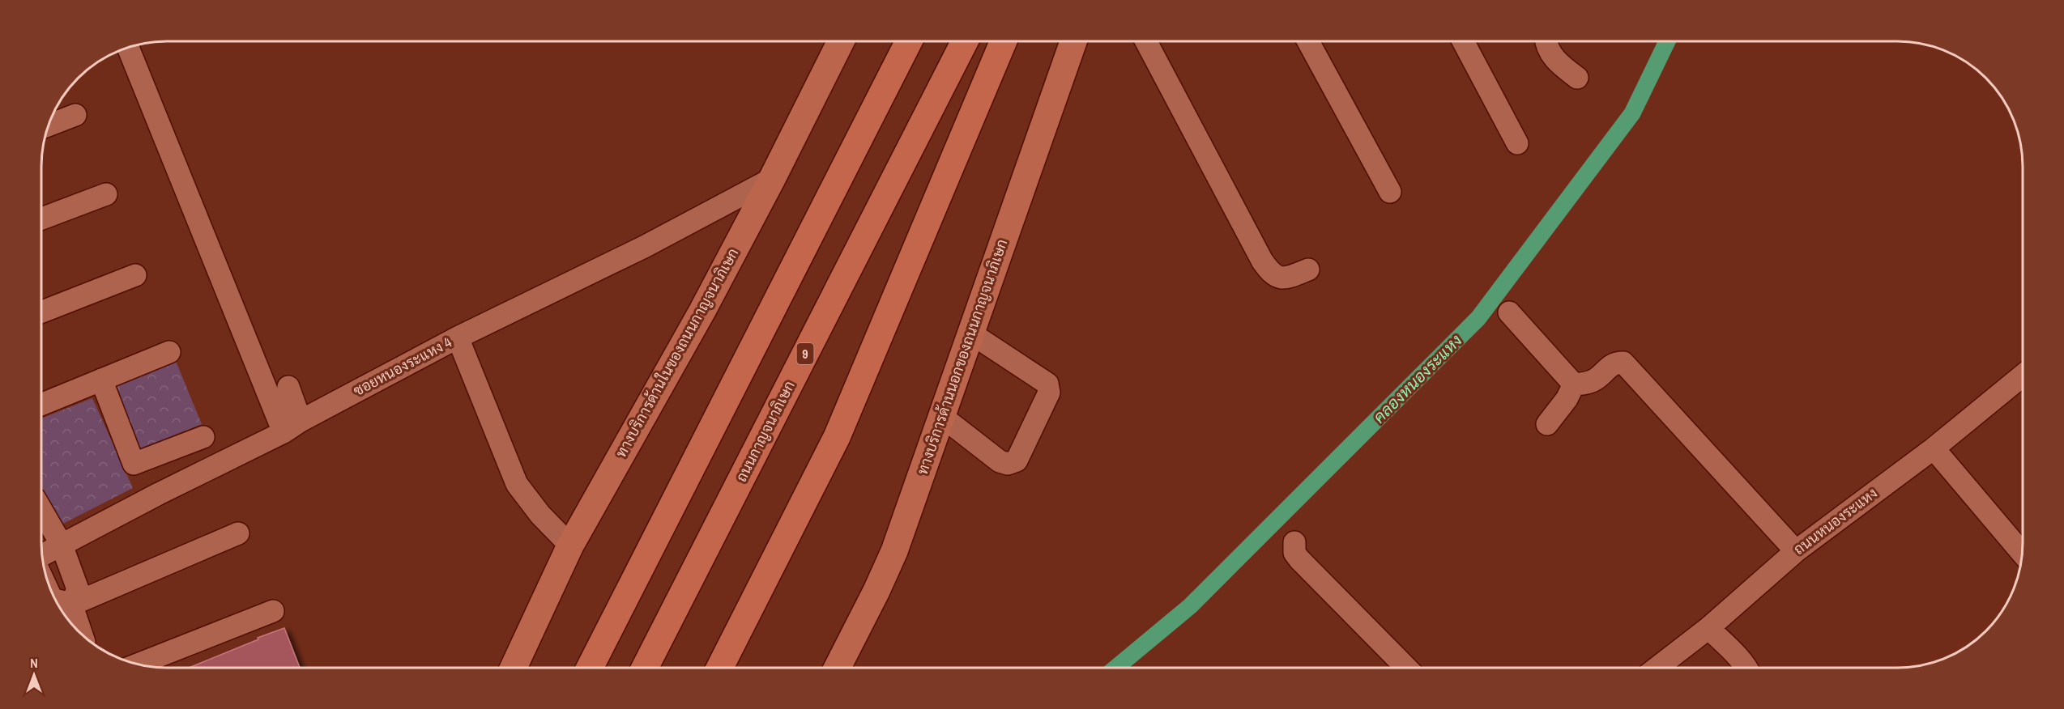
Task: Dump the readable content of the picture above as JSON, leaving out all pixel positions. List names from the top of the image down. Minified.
{"streets":{"highway":["9","ถนนกาญจนาภิเษก"],"main road":["ทางบริการด้านในของถนนกาญจนาภิเษก","ทางบริการด้านนอกของถนนกาญจนาภิเษก"],"street":["ซอยหนองระแหง 4","ถนนหนองระแหง"]},"crossings":[["ทางบริการด้านในของถนนกาญจนาภิเษก","ซอยหนองระแหง 4"]],"water":["คลองหนองระแหง"],"north":"top"}
